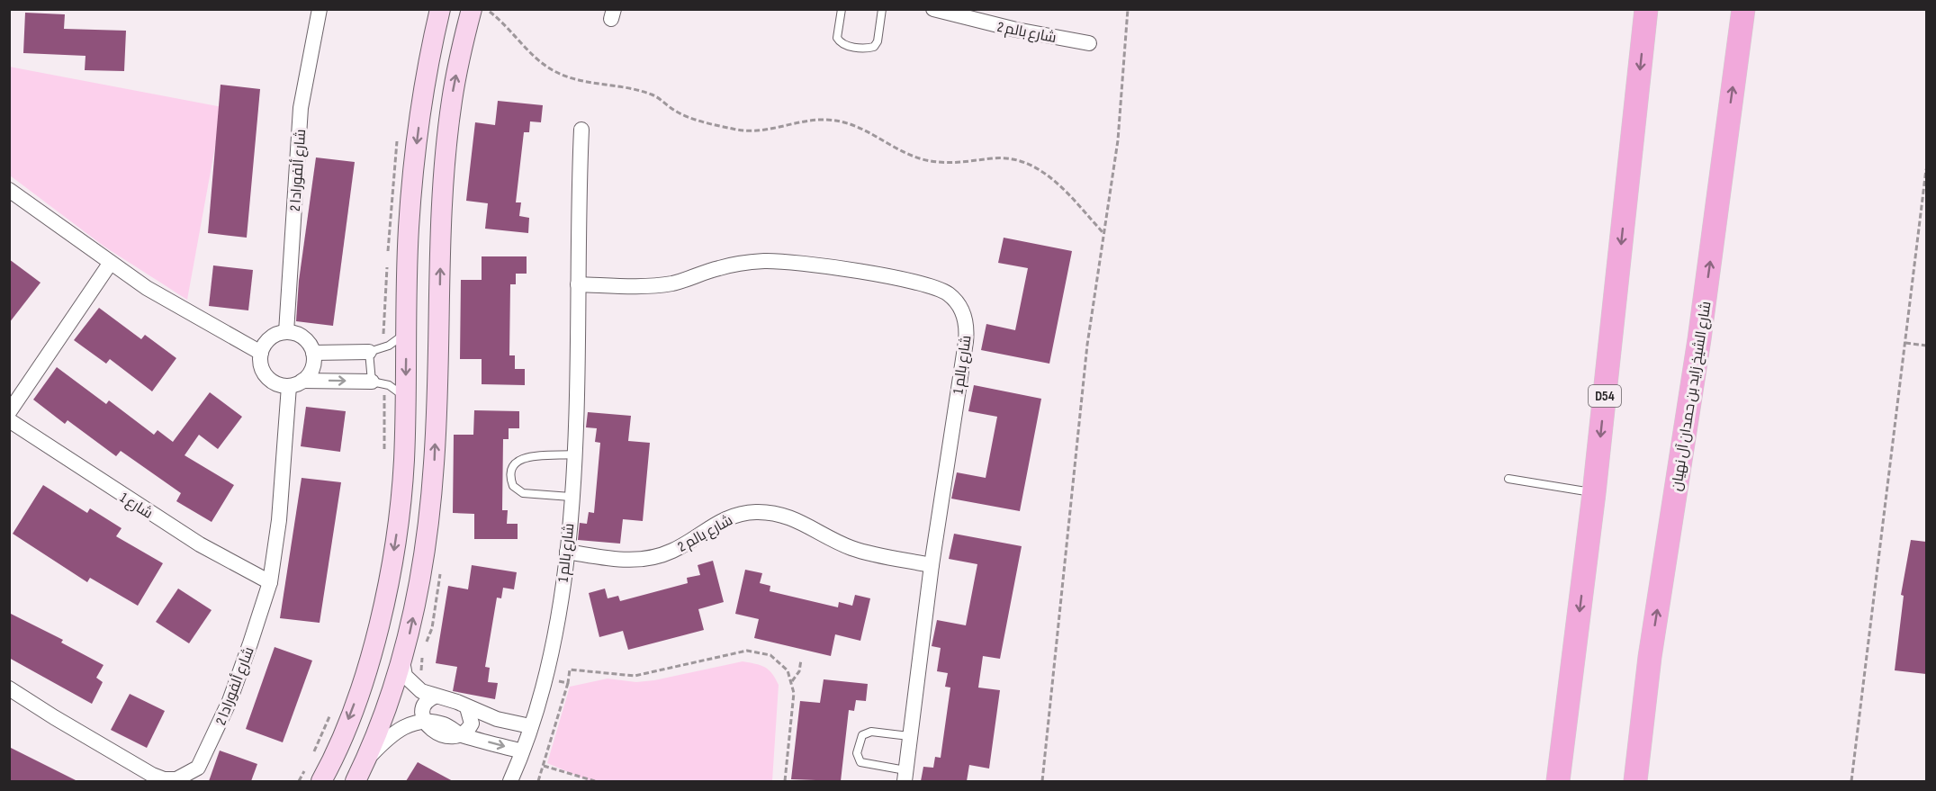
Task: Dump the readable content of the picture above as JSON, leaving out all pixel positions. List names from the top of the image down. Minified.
{"streets":{"main road":["D54","شارع الشيخ زايد بن حمدان آل نهيان"],"street":["شارع بالم 2","شارع ألفورادا 2","شارع بالم 1","شارع 1"]},"crossings":[["شارع بالم 2","شارع بالم 1"],["شارع ألفورادا 2","شارع 1"]]}
